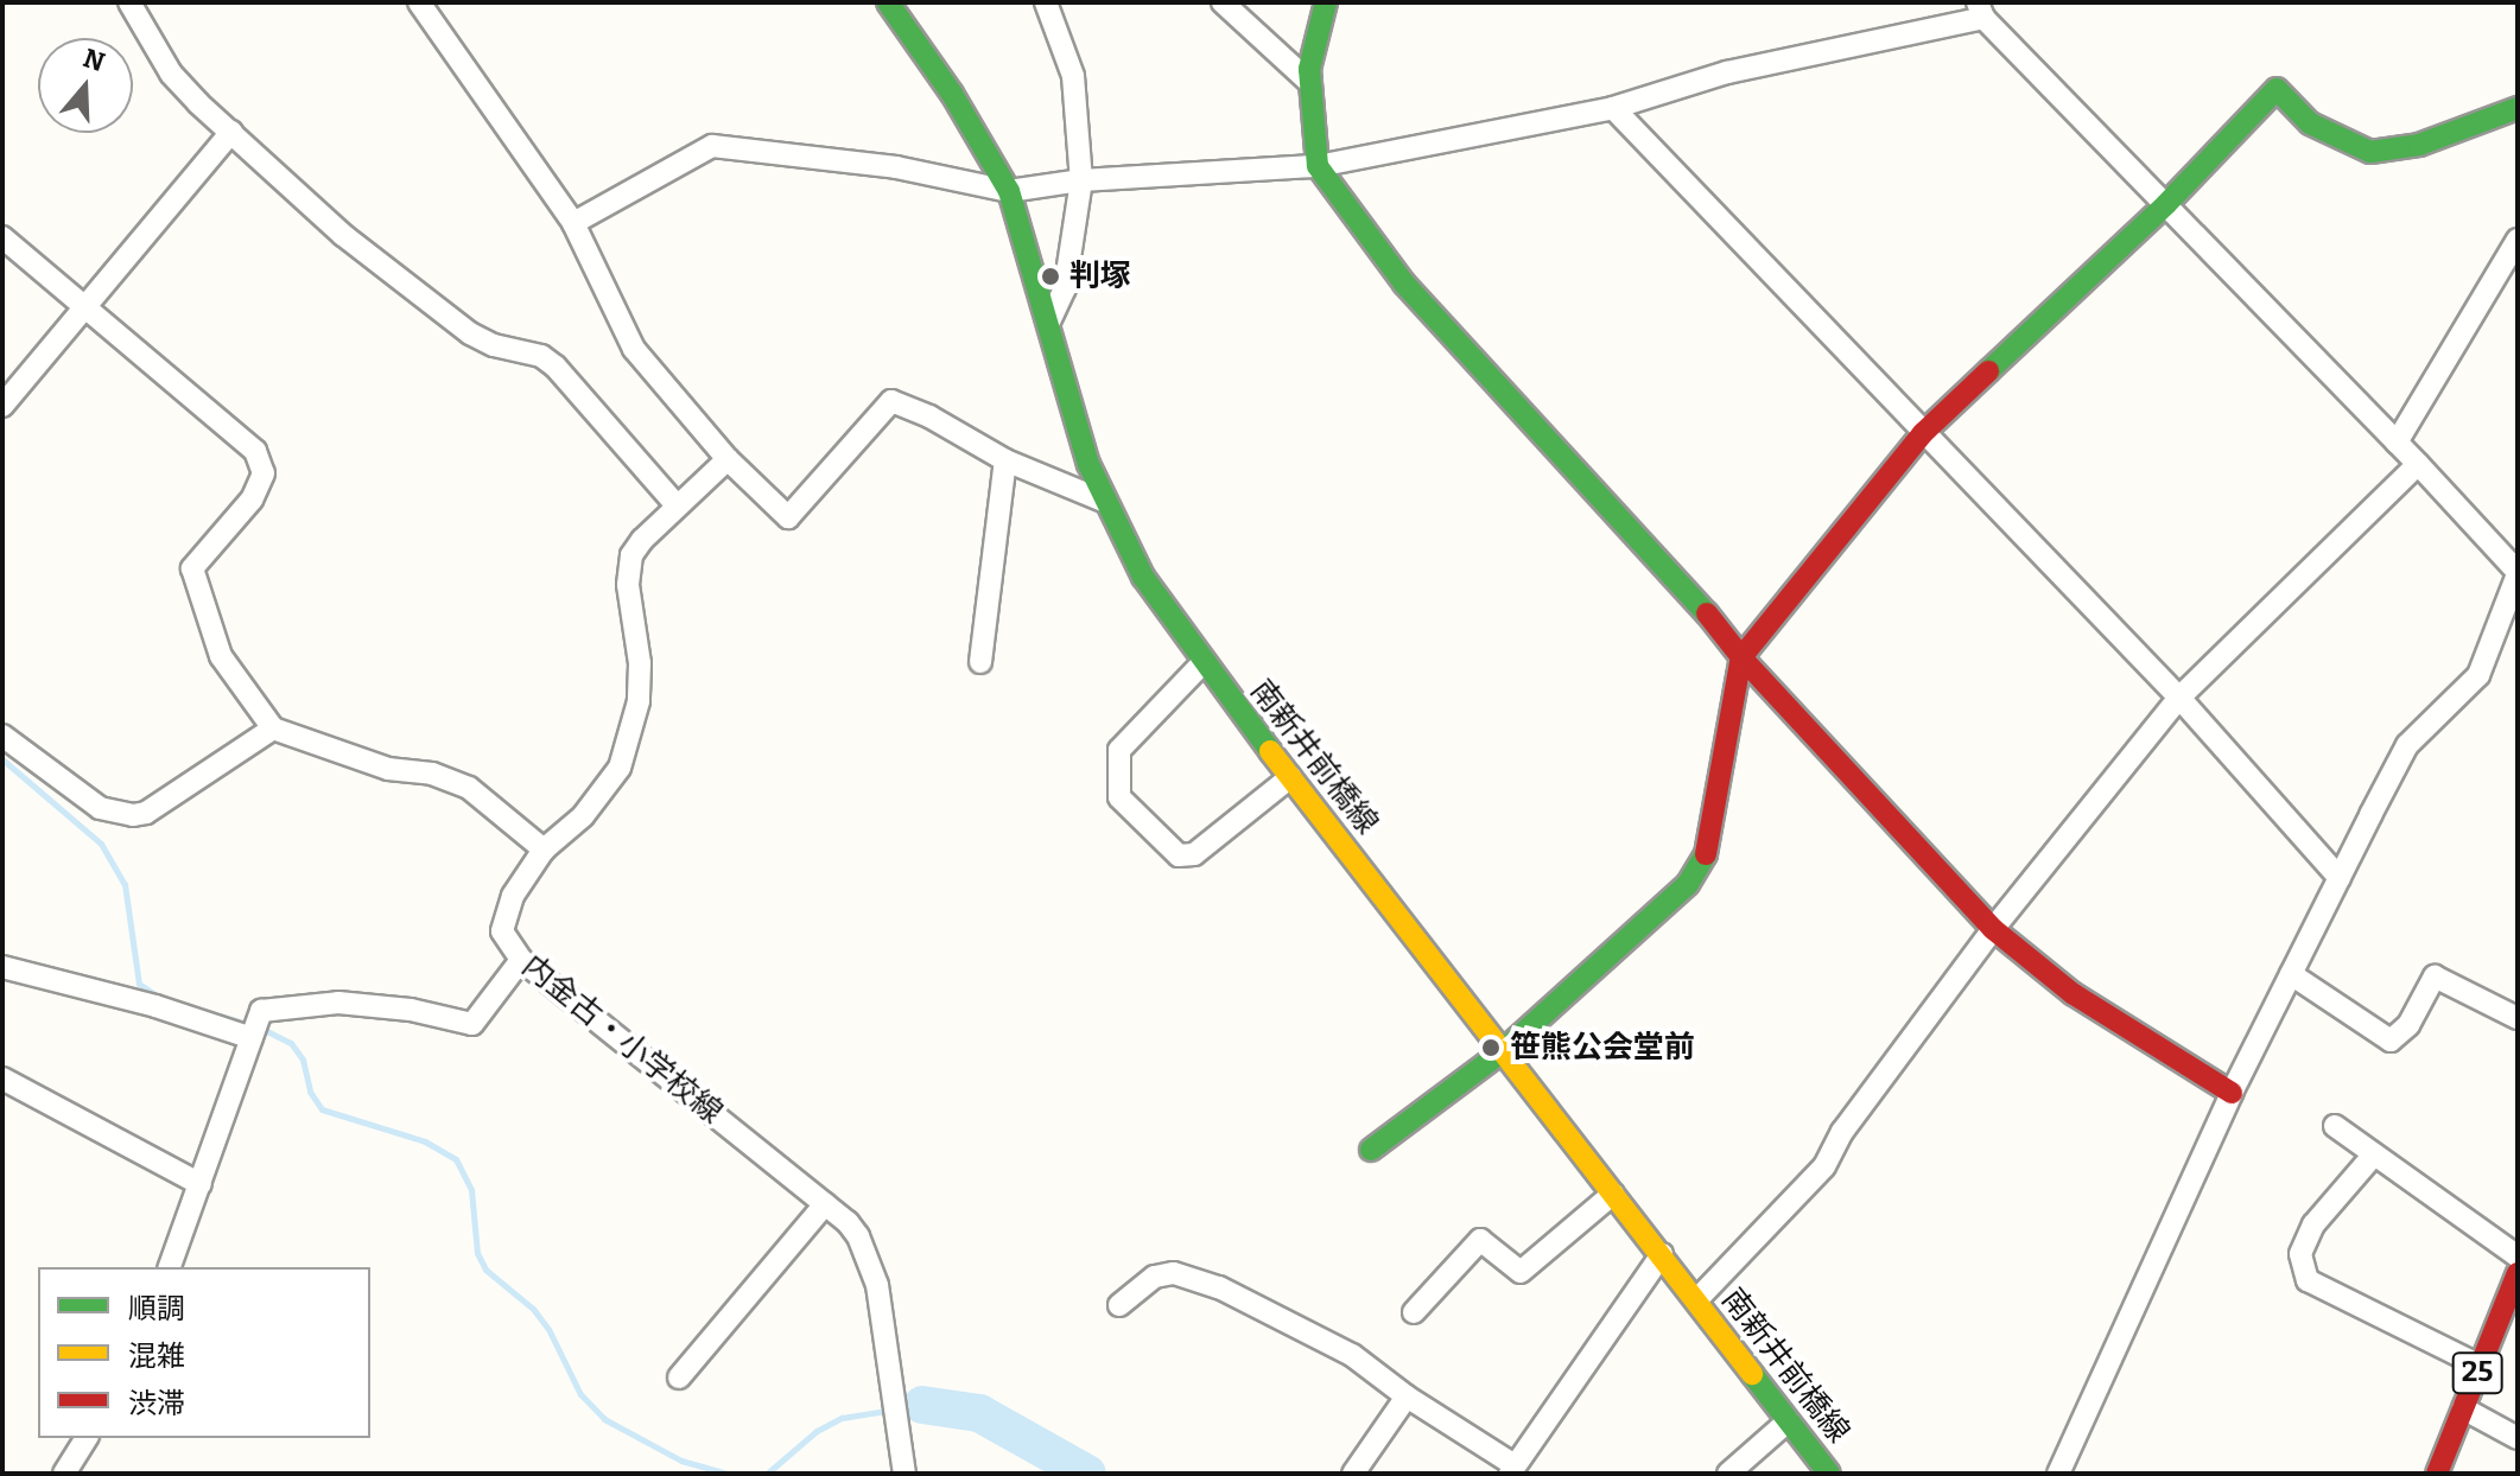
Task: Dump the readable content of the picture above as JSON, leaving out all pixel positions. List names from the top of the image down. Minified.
{"streets":{"street":["南新井前橋線","内金古・小学校線","25"]},"places":["判塚","笹熊公会堂前"],"legend":["順調","混雑","渋滞"],"north":"top"}
